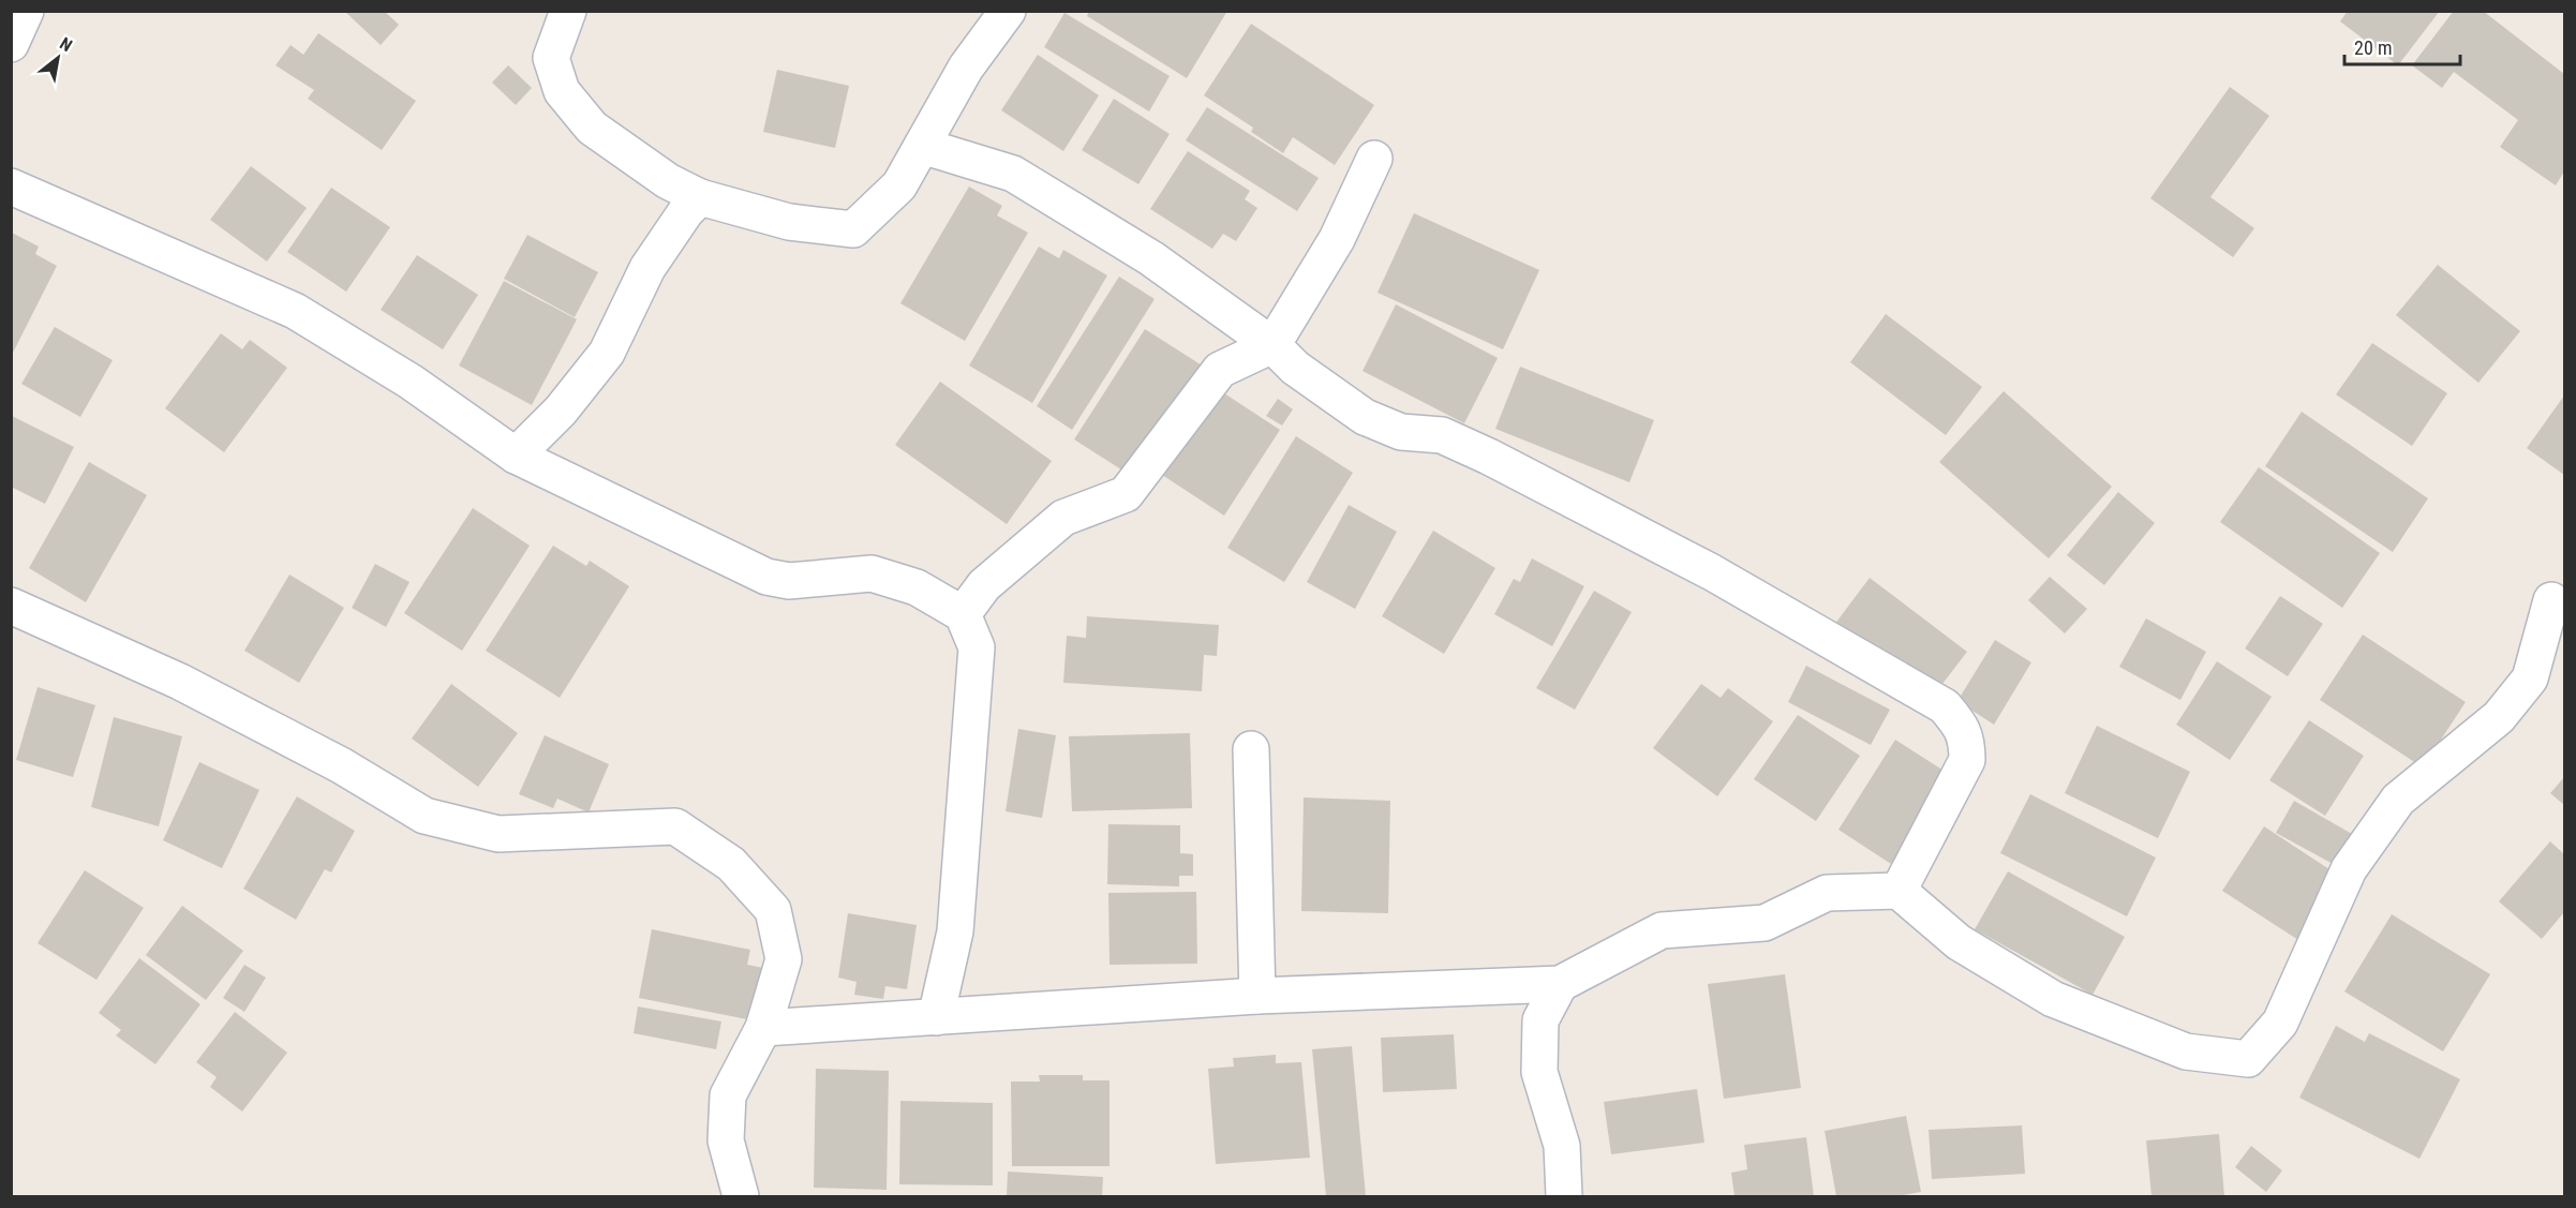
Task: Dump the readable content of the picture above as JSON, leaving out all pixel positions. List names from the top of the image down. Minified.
{"scale_bar":"20 m","north":"top right"}
